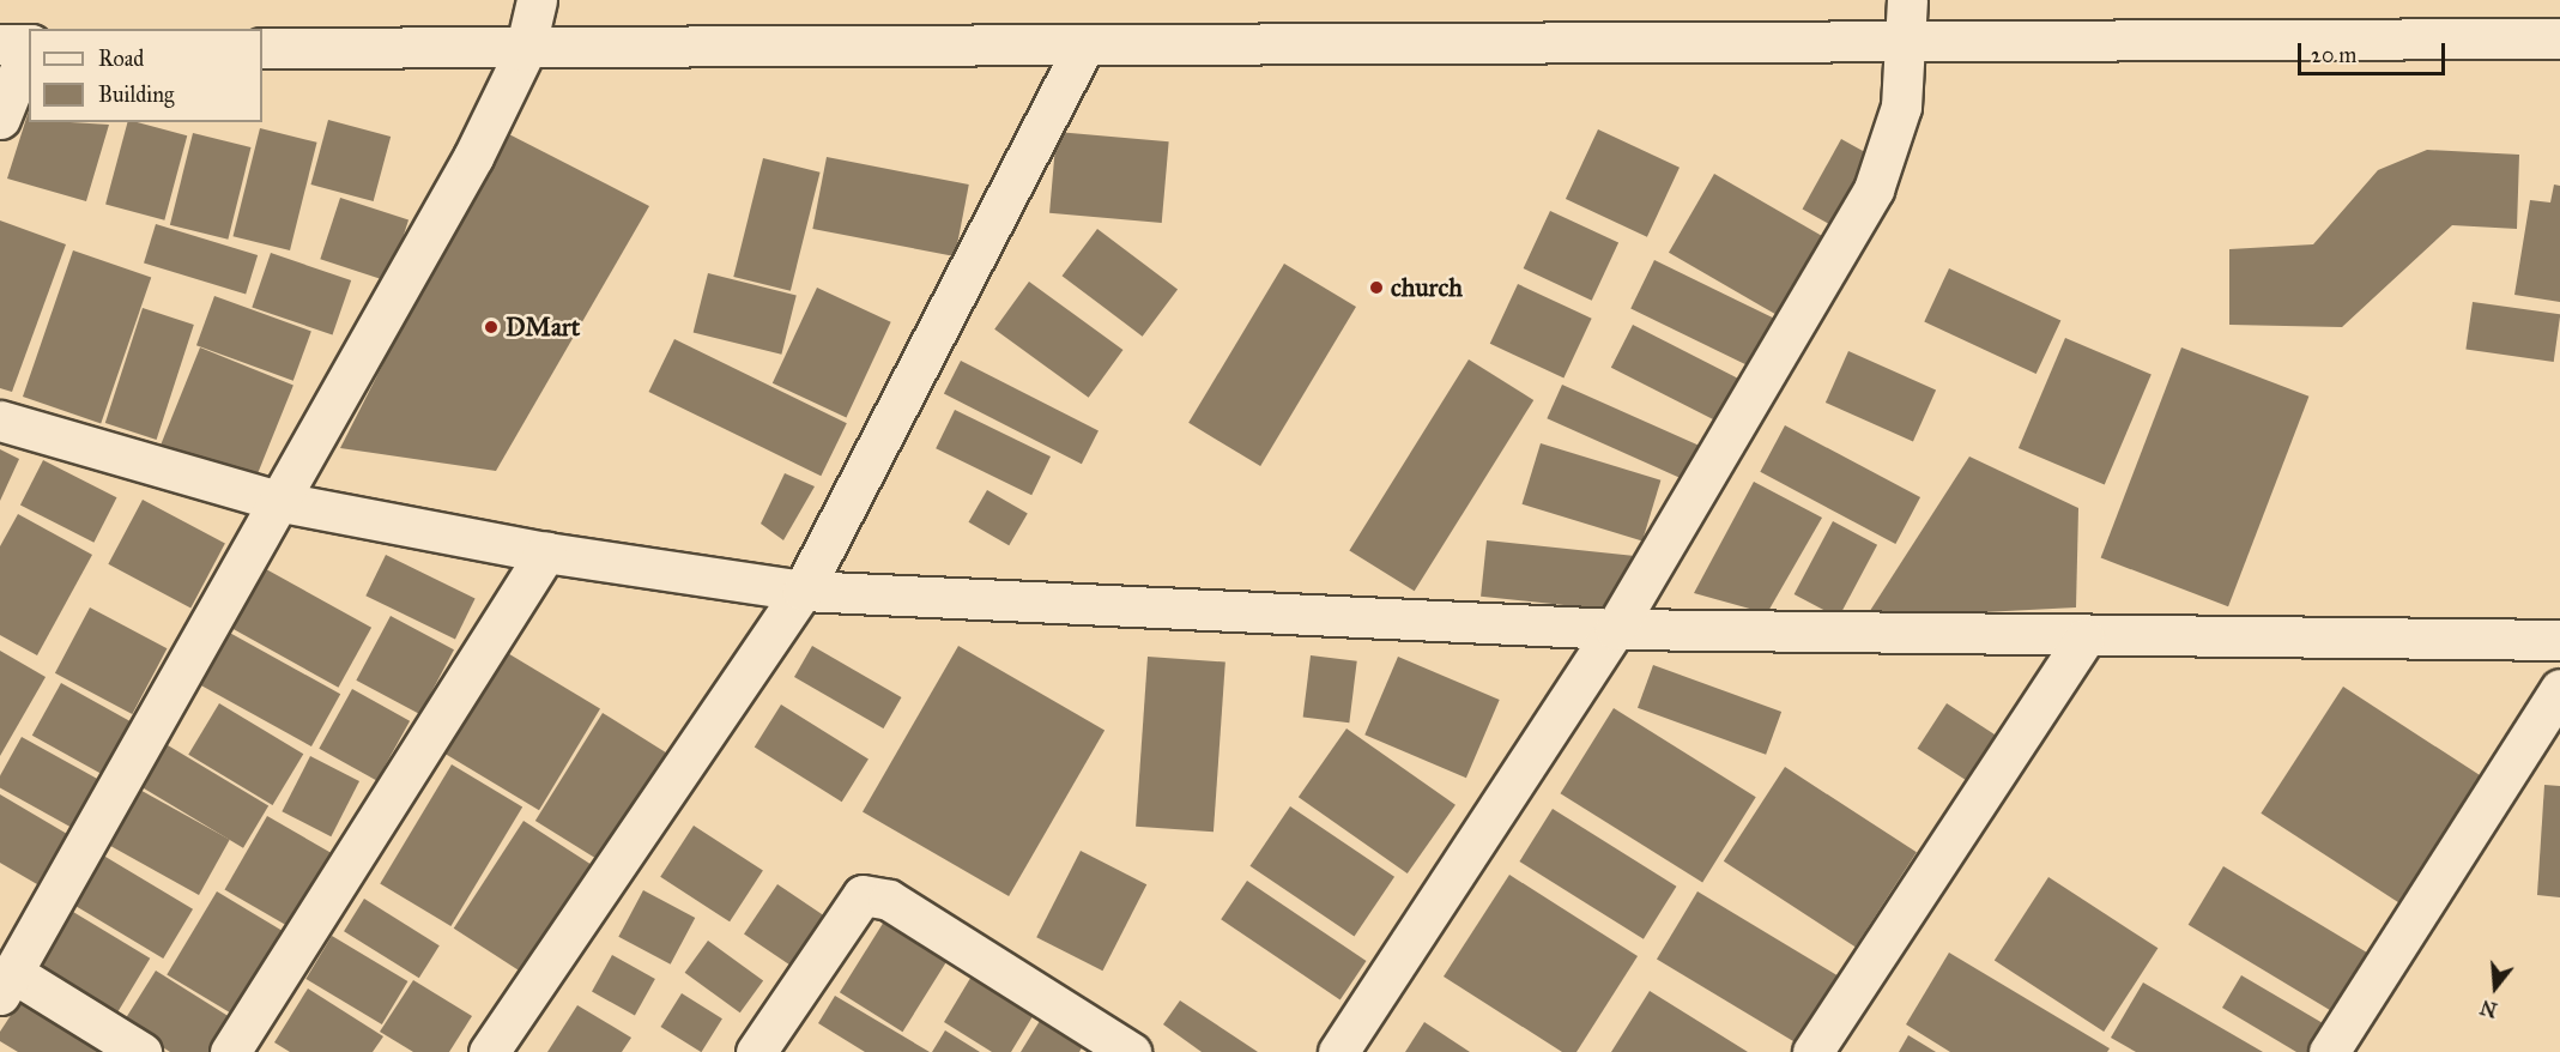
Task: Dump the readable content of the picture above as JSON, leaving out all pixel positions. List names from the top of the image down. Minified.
{"places":["church","DMart"],"legend":["Road","Building"],"scale_bar":"20 m","north":"bottom"}
